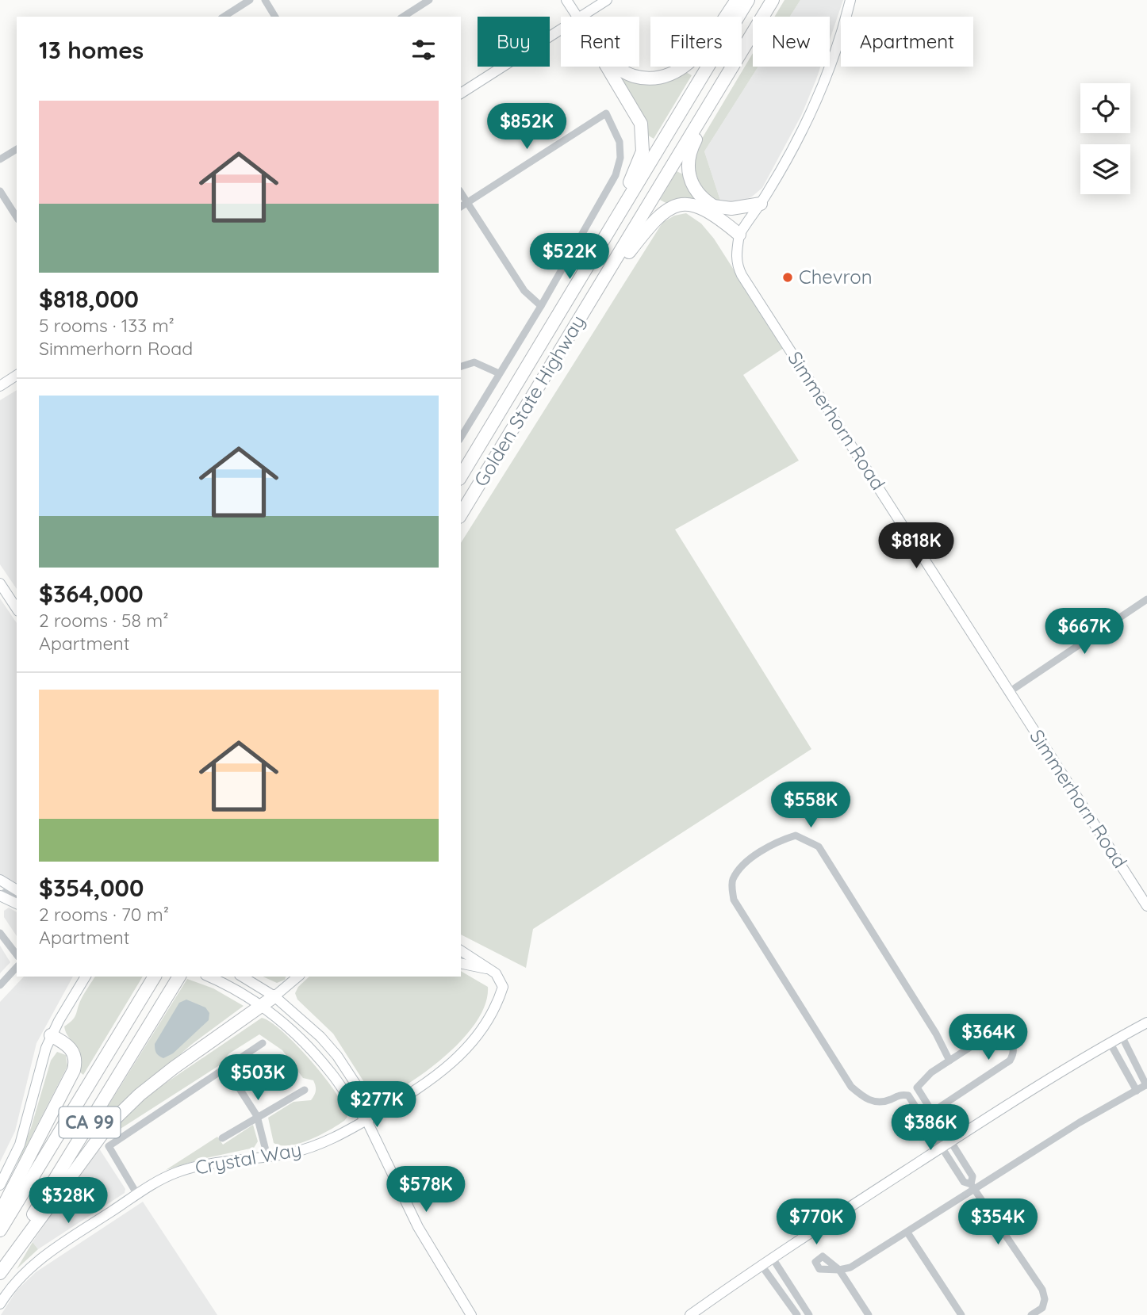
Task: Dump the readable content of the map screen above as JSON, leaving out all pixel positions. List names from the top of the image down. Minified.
{"streets":{"highway":["Golden State Highway","CA 99"],"street":["Simmerhorn Road","Crystal Way"]},"places":["Chevron"],"page":{"chip":["Buy","Rent","Filters","New","Apartment"],"heading":"13 homes","list":[{"name":"$818,000","note":"5 rooms · 133 m² · Simmerhorn Road"},{"name":"$364,000","note":"2 rooms · 58 m² · Apartment"},{"name":"$354,000","note":"2 rooms · 70 m² · Apartment"}],"price":["$852K","$522K","$818K","$667K","$558K","$364K","$503K","$277K","$386K","$578K","$328K","$770K","$354K"]}}
